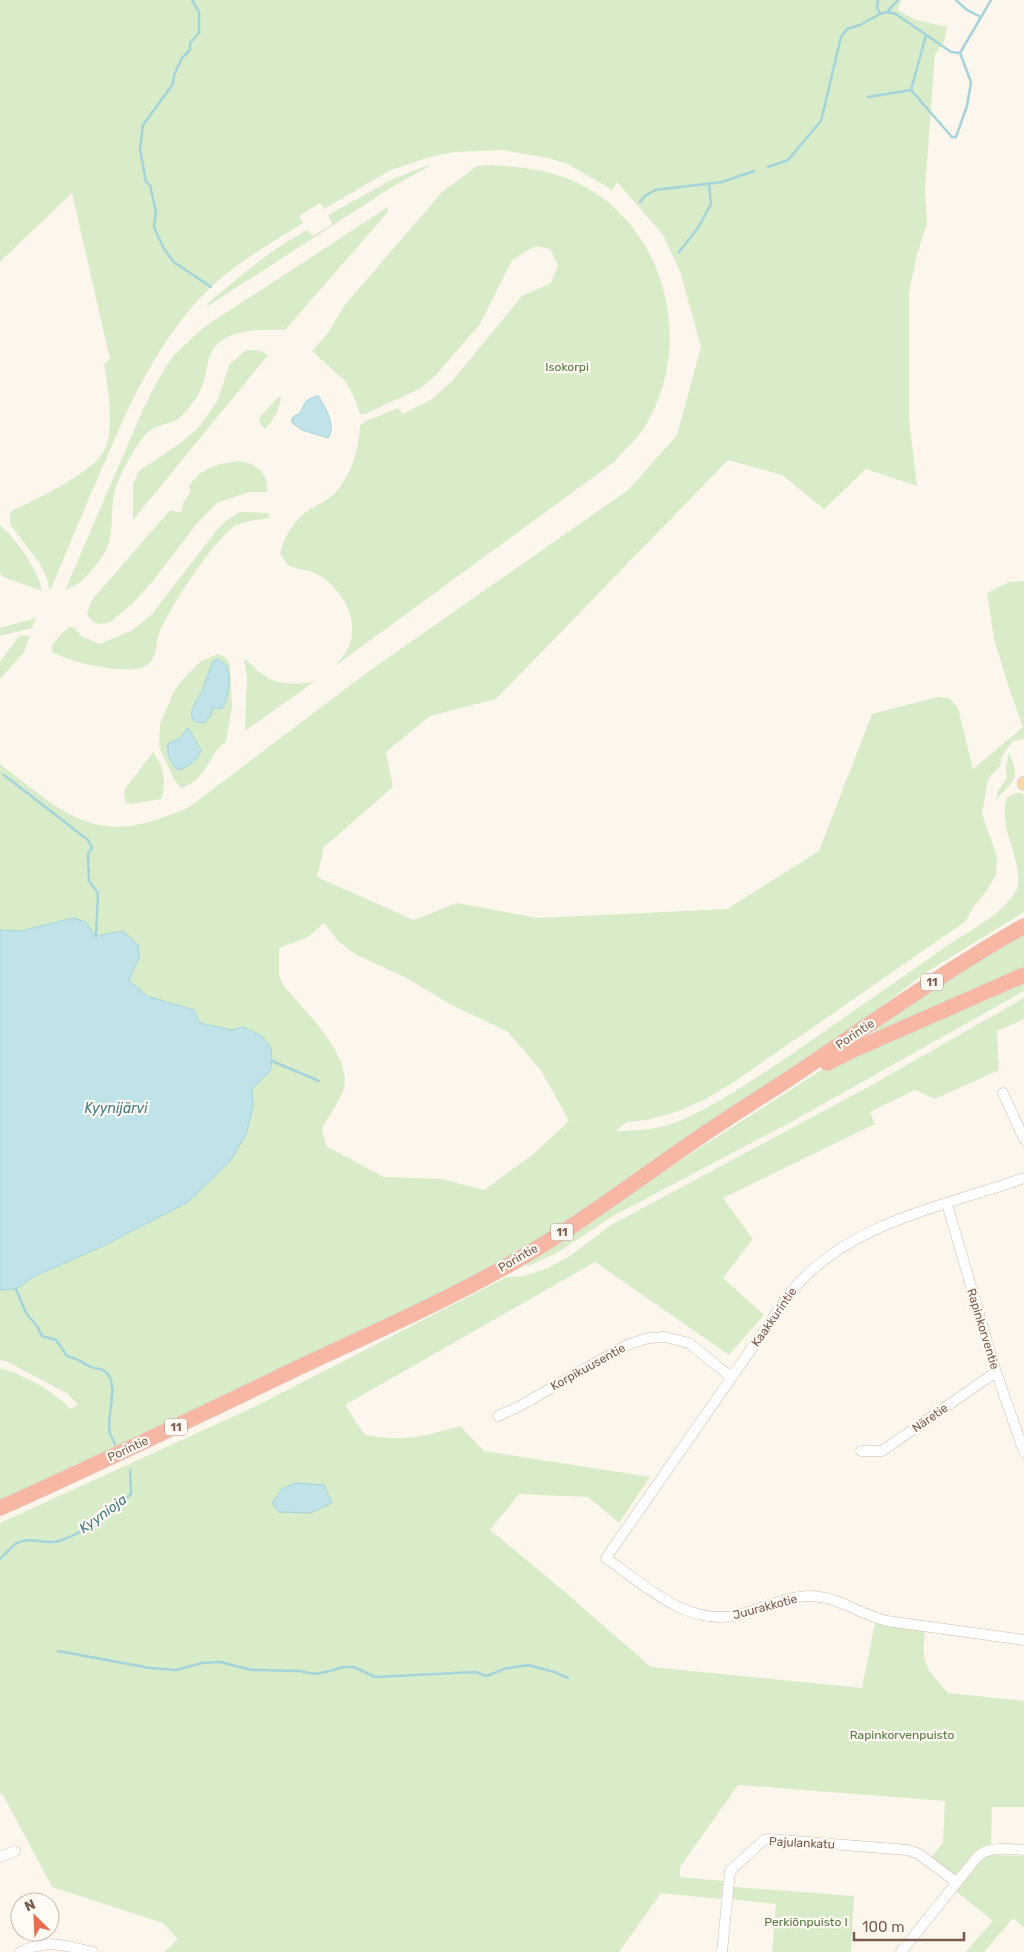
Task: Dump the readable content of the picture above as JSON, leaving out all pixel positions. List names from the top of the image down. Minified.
{"streets":{"highway":["11","Porintie"],"street":["Kaakkurintie","Rapinkorventie","Korpikuusentie","Näretie","Juurakkotie","Pajulankatu"]},"crossings":[["Kaakkurintie","Rapinkorventie"],["Kaakkurintie","Korpikuusentie"],["Kaakkurintie","Juurakkotie"],["Rapinkorventie","Näretie"]],"water":["Kyynijärvi","Kyynioja"],"parks":["Isokorpi","Rapinkorvenpuisto","Perkiönpuisto I"],"scale_bar":"100 m","north":"top left"}
